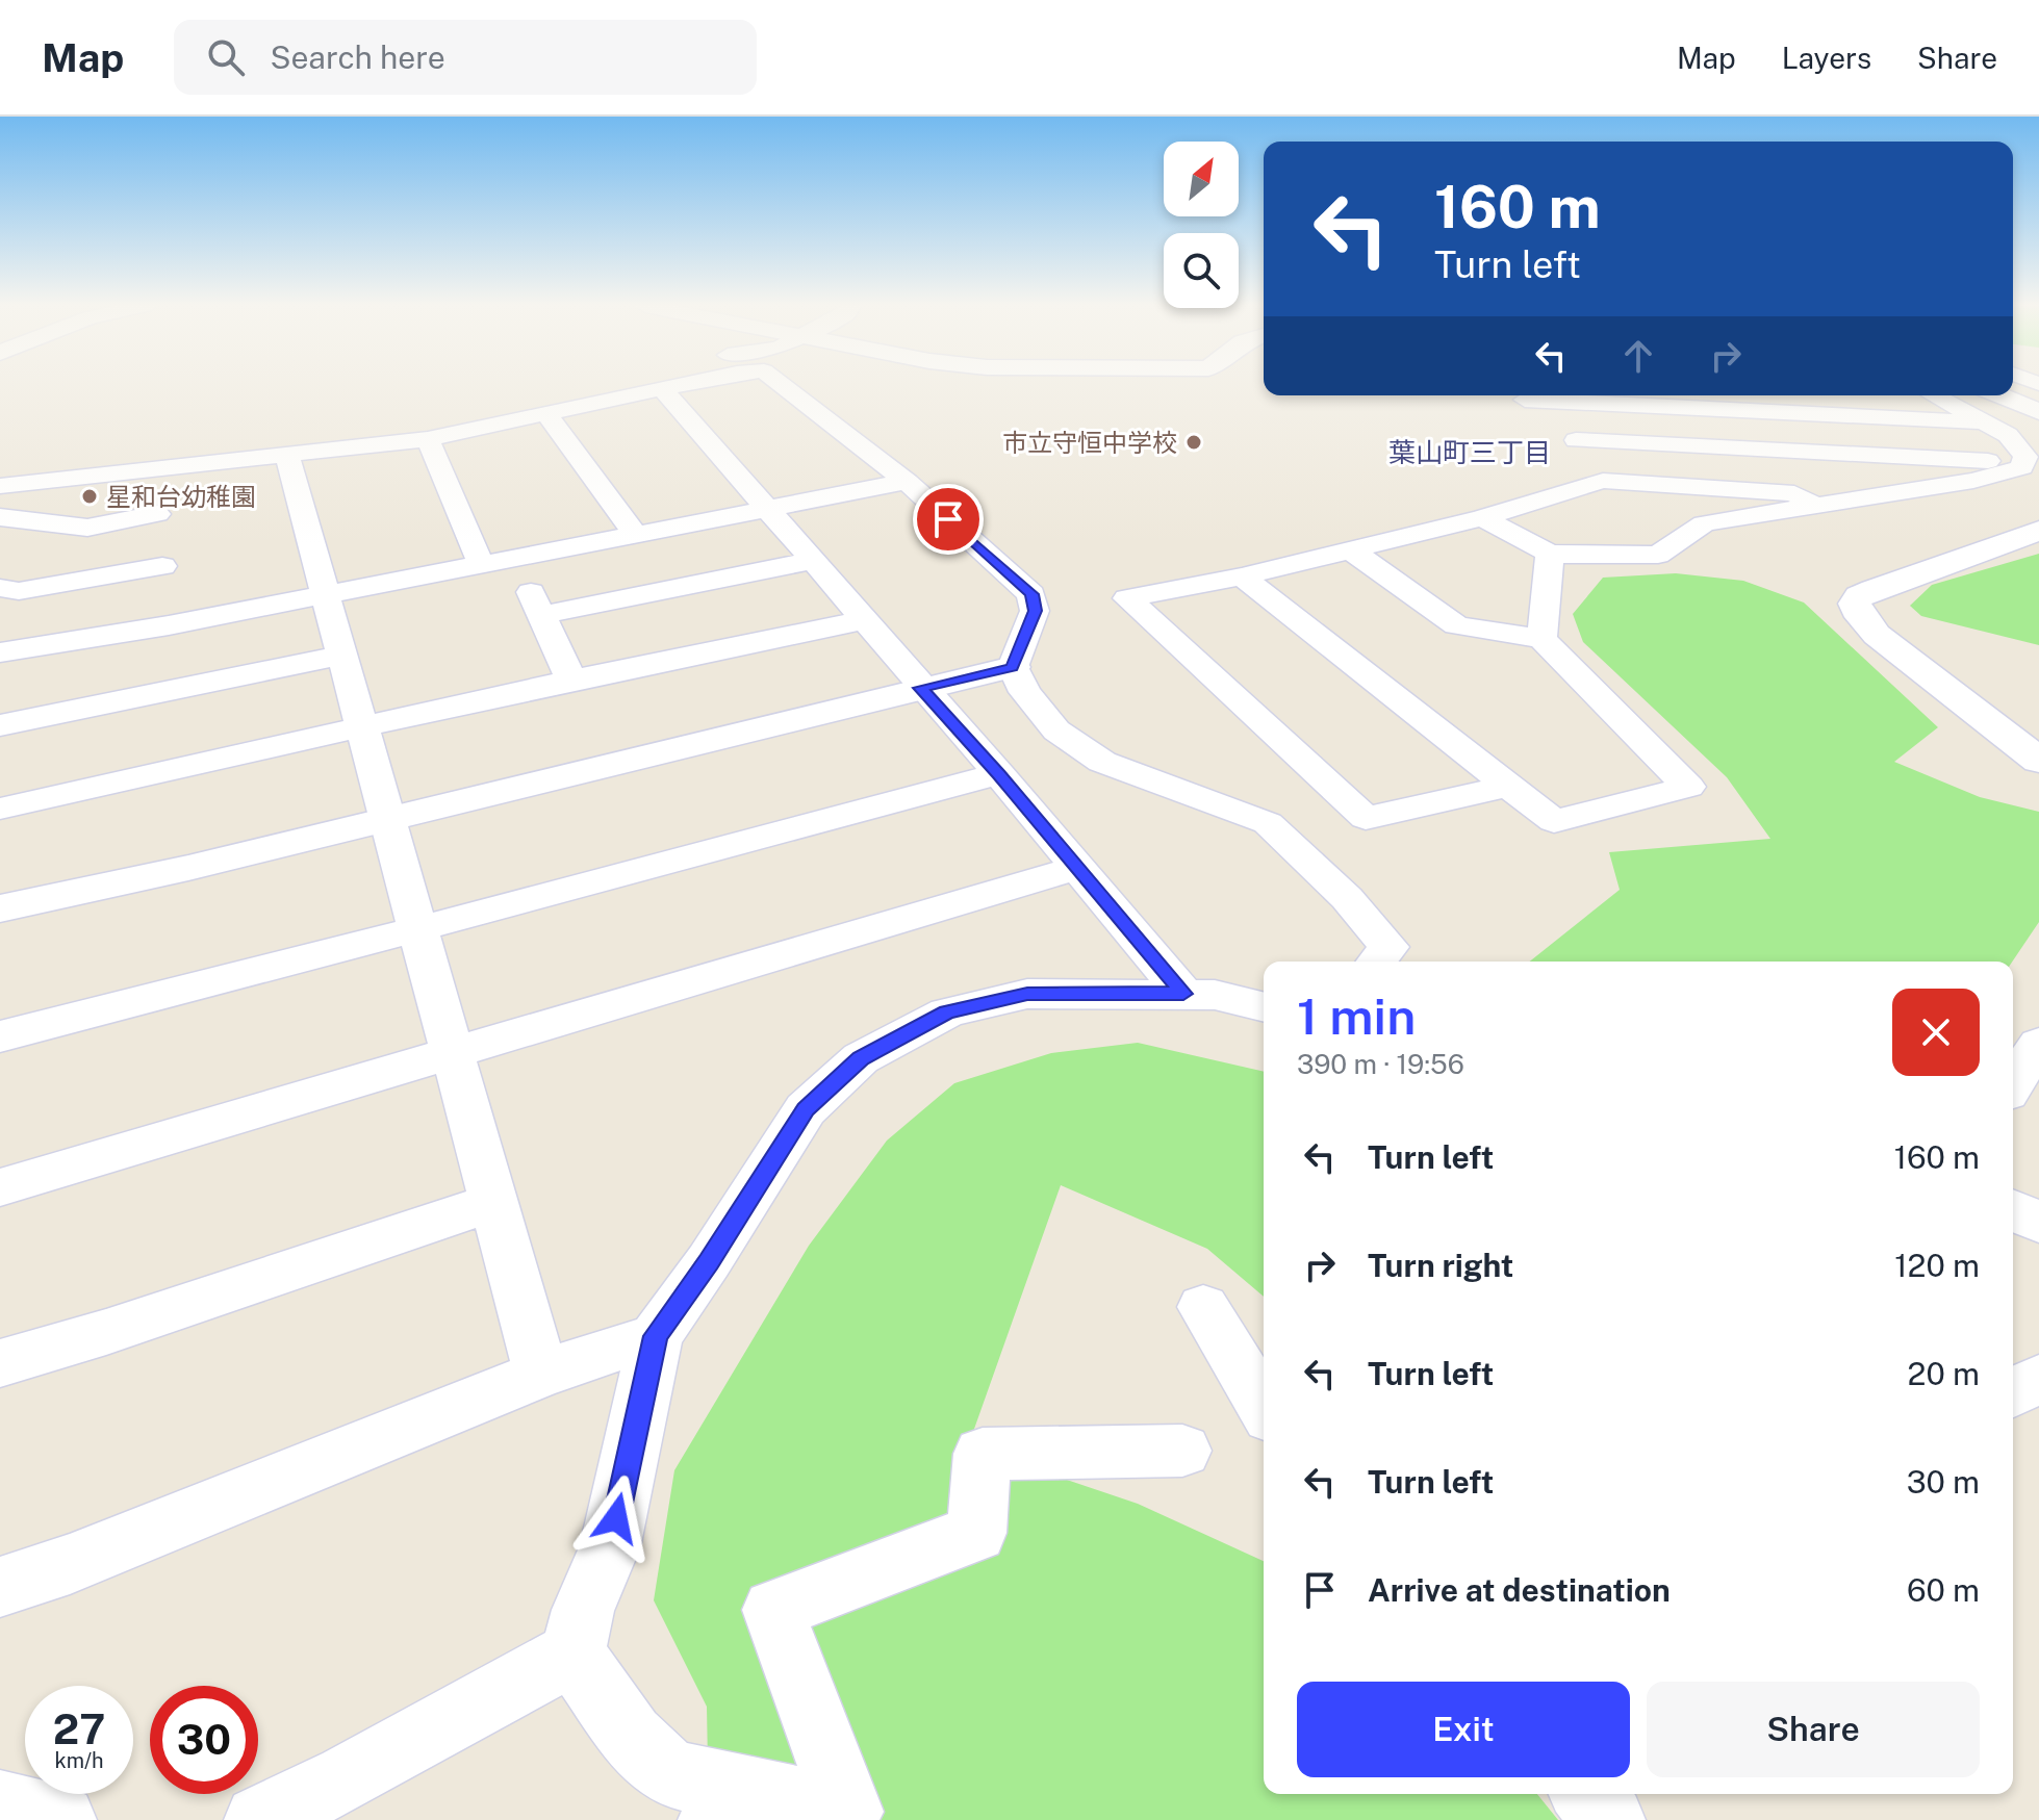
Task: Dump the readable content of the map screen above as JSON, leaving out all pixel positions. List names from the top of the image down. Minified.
{"districts":["葉山町三丁目"],"places":["市立守恒中学校","星和台幼稚園"],"north":"top right","page":{"header":"Map","search":"Search here","nav":["Map","Layers","Share"],"turn":["160 m","Turn left"],"heading":["1 min","390 m · 19:56"],"list":[{"name":"Turn left","value":"160 m"},{"name":"Turn right","value":"120 m"},{"name":"Turn left","value":"20 m"},{"name":"Turn left","value":"30 m"},{"name":"Arrive at destination","value":"60 m"}],"buttons":["Exit","Share"],"speed":"27 km/h","limit":"30"}}
